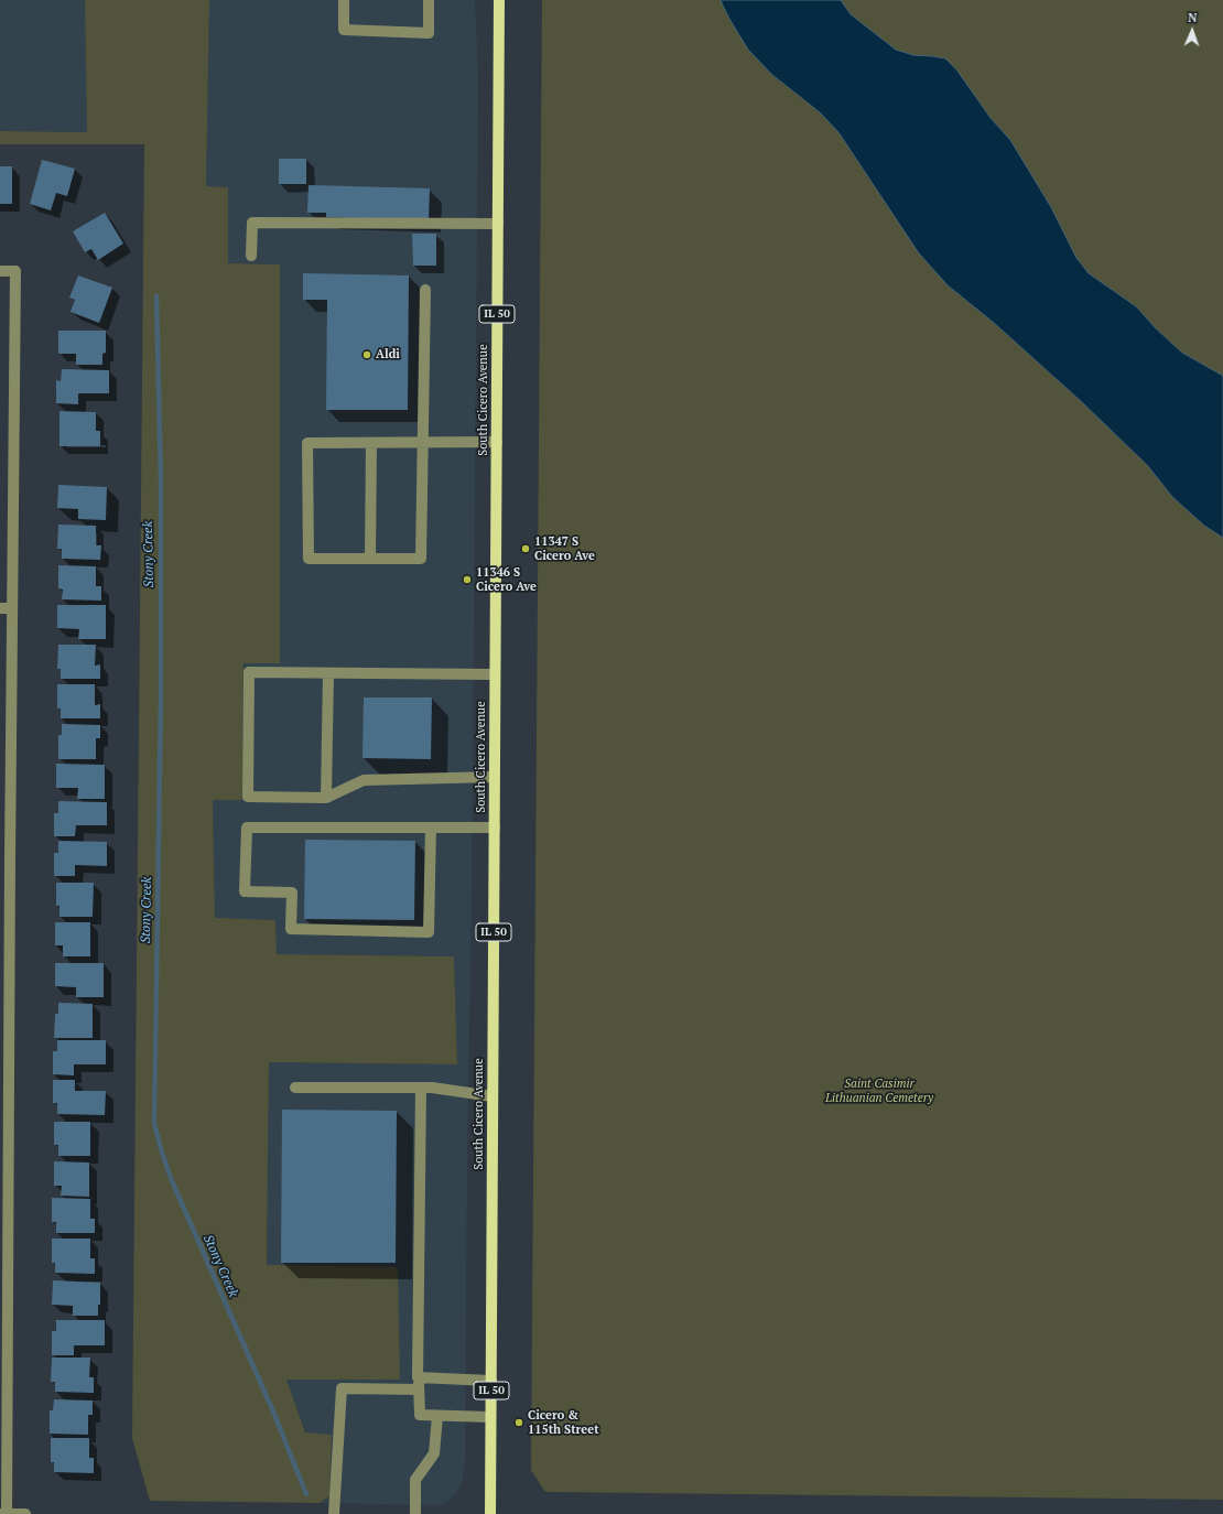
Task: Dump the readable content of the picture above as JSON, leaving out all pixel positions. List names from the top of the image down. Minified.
{"streets":{"main road":["IL 50","South Cicero Avenue"]},"water":["Stony Creek"],"parks":["Saint Casimir Lithuanian Cemetery"],"places":["Aldi","11347 S Cicero Ave","11346 S Cicero Ave","Cicero & 115th Street"],"north":"top"}
